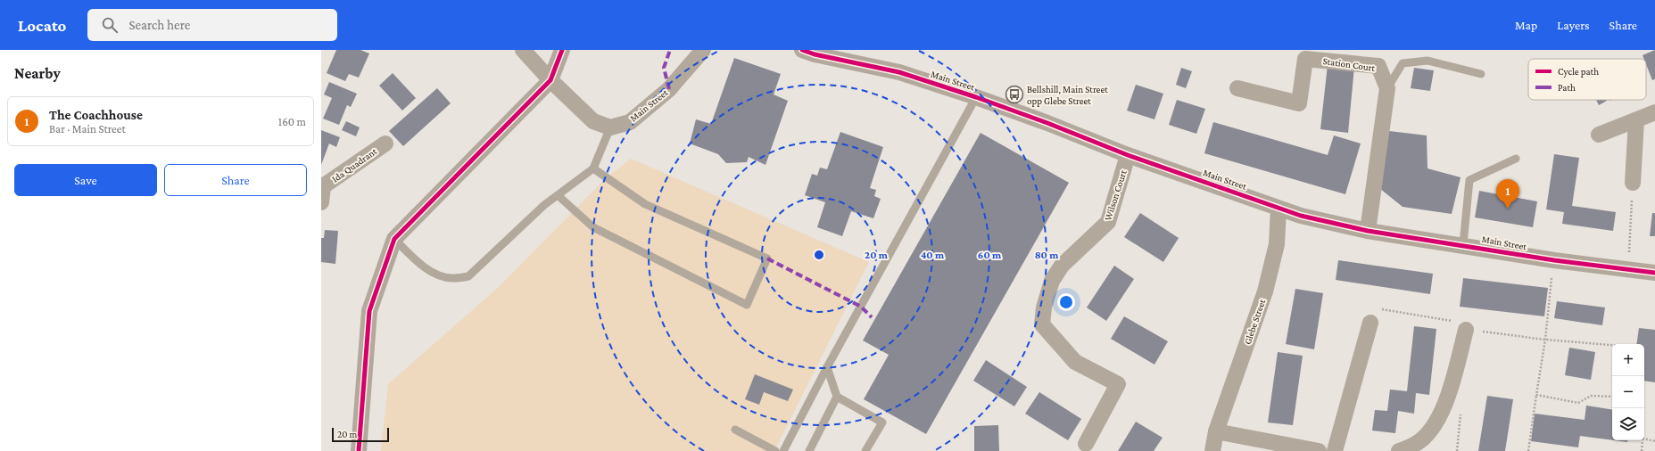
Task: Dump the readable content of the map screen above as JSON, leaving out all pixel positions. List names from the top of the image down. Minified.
{"streets":{"street":["Station Court","Main Street","Ida Quadrant","Wilson Court","Glebe Street"]},"crossings":[["Station Court","Main Street"],["Main Street","Wilson Court"],["Main Street","Glebe Street"]],"places":{"bus stop":["Bellshill, Main Street opp Glebe Street"]},"legend":["Cycle path","Path"],"scale_bar":"20 m","page":{"header":"Locato","search":"Search here","nav":["Map","Layers","Share"],"heading":"Nearby","list":[{"mark":"1","name":"The Coachhouse","note":"Bar · Main Street","value":"160 m"}],"buttons":["Save","Share"],"pins":"1","map_buttons":["+","−"],"scale":"20 m"},"rings":["20 m","40 m","60 m","80 m"]}
